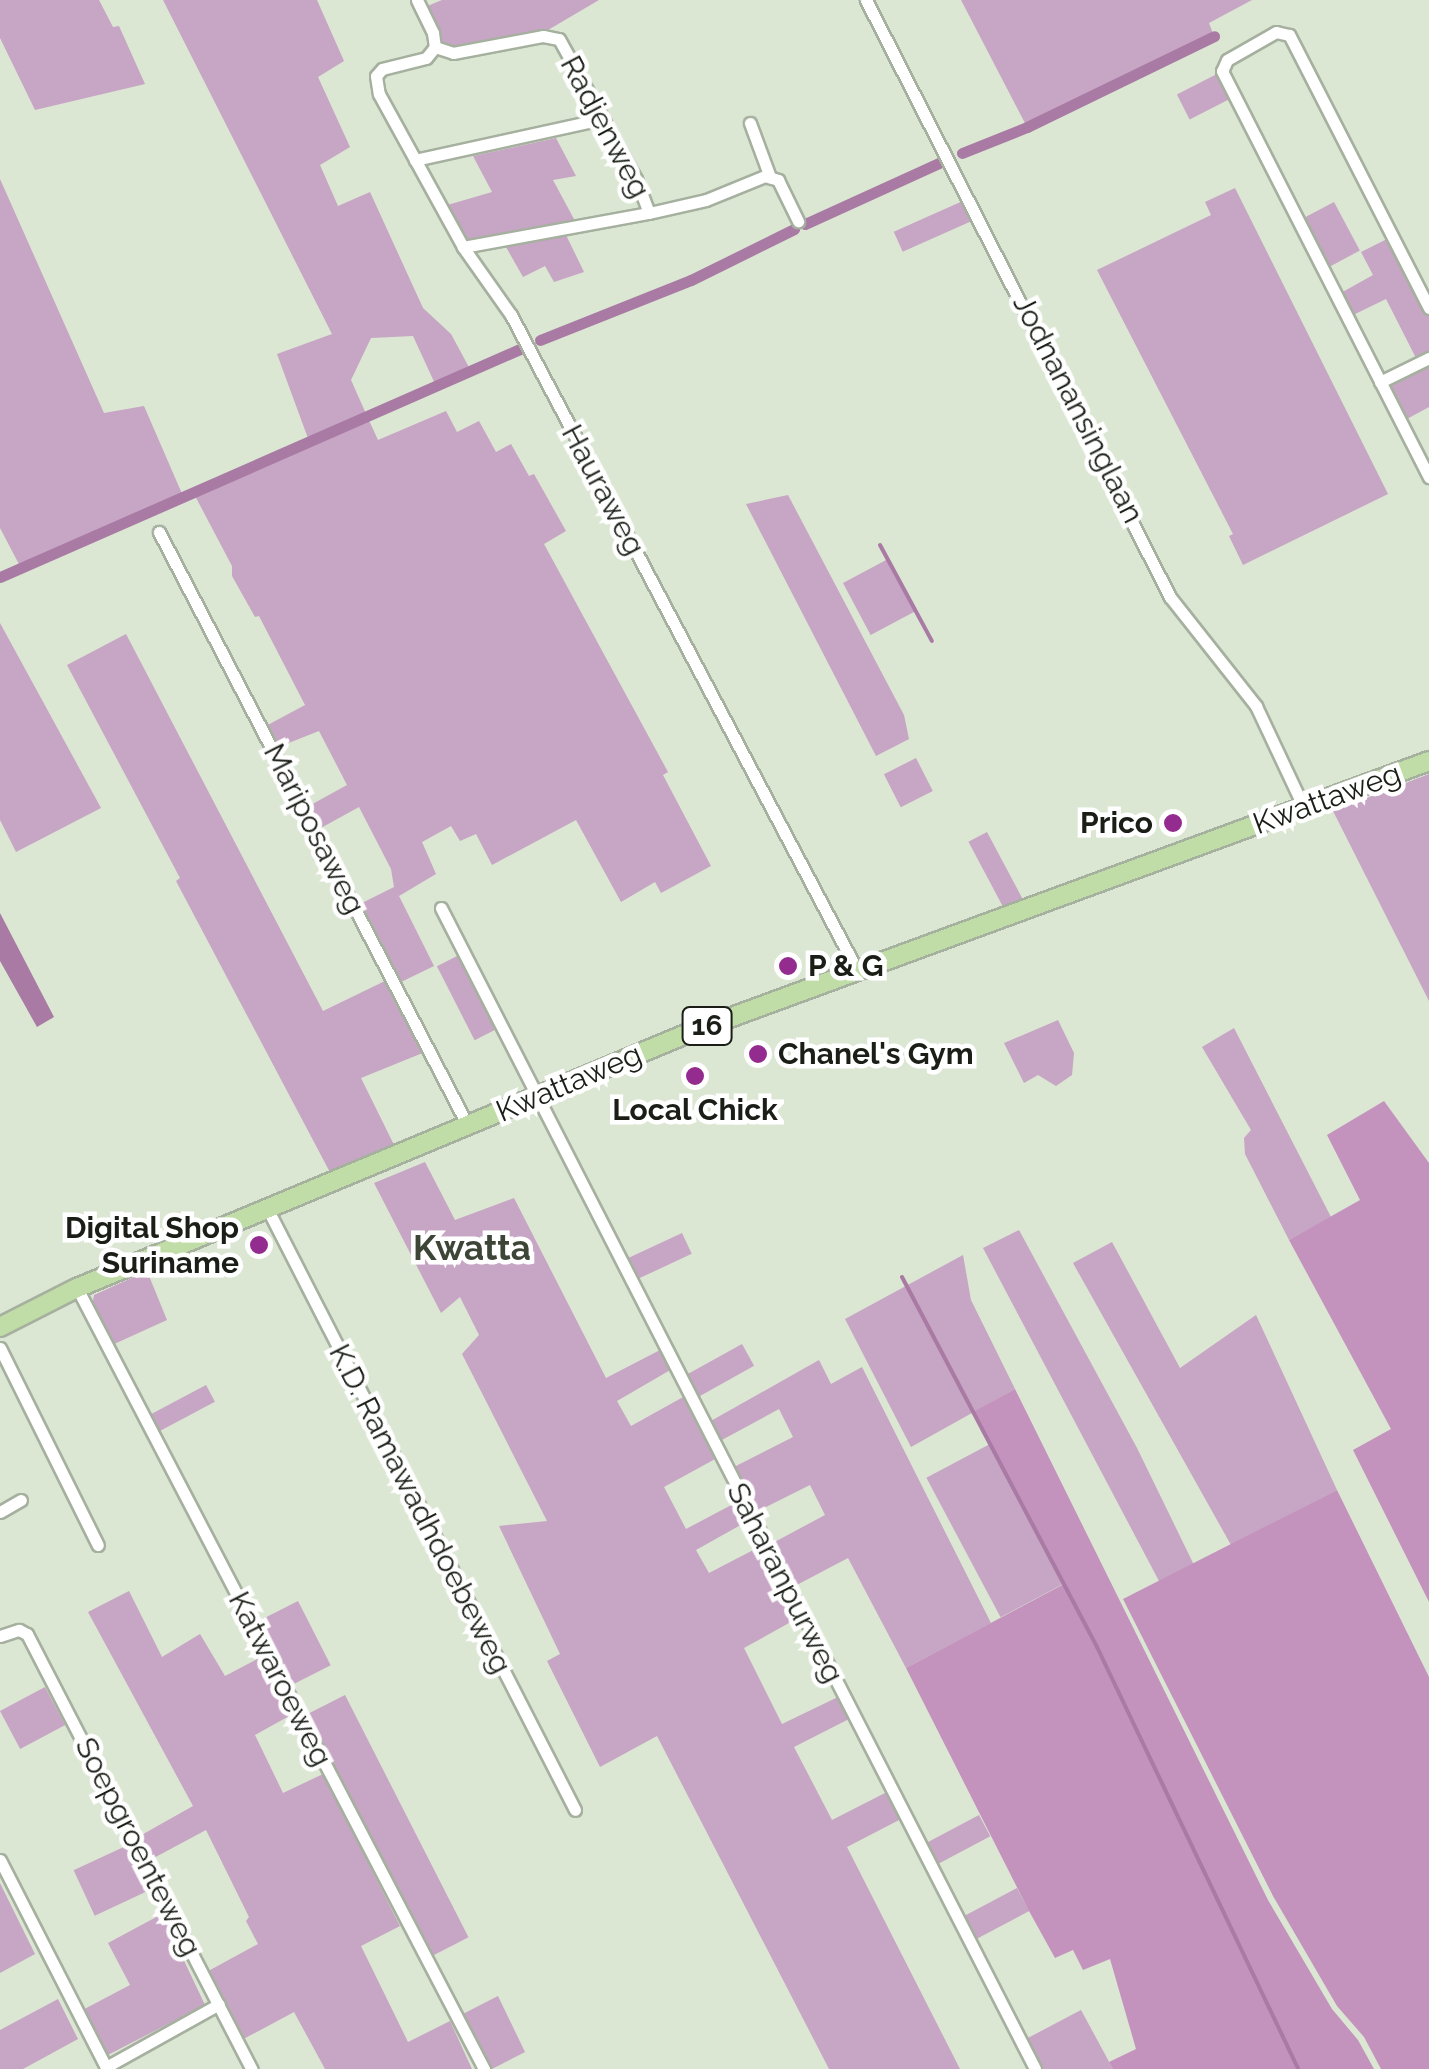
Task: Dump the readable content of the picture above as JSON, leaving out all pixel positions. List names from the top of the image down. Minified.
{"streets":{"main road":["Kwattaweg","16"],"street":["Radjenweg","Jodnanansinglaan","Hauraweg","Mariposaweg","K.D. Ramawadhdoebeweg","Saharanpurweg","Katwaroeweg","Soepgroenteweg"]},"crossings":[["Radjenweg","Hauraweg"],["Jodnanansinglaan","Kwattaweg"],["Hauraweg","Kwattaweg"],["Kwattaweg","Mariposaweg"],["Kwattaweg","K.D. Ramawadhdoebeweg"],["Kwattaweg","Saharanpurweg"],["Kwattaweg","Katwaroeweg"]],"districts":["Kwatta"],"places":["Prico","P & G","Chanel's Gym","Local Chick","Digital Shop Suriname"]}
